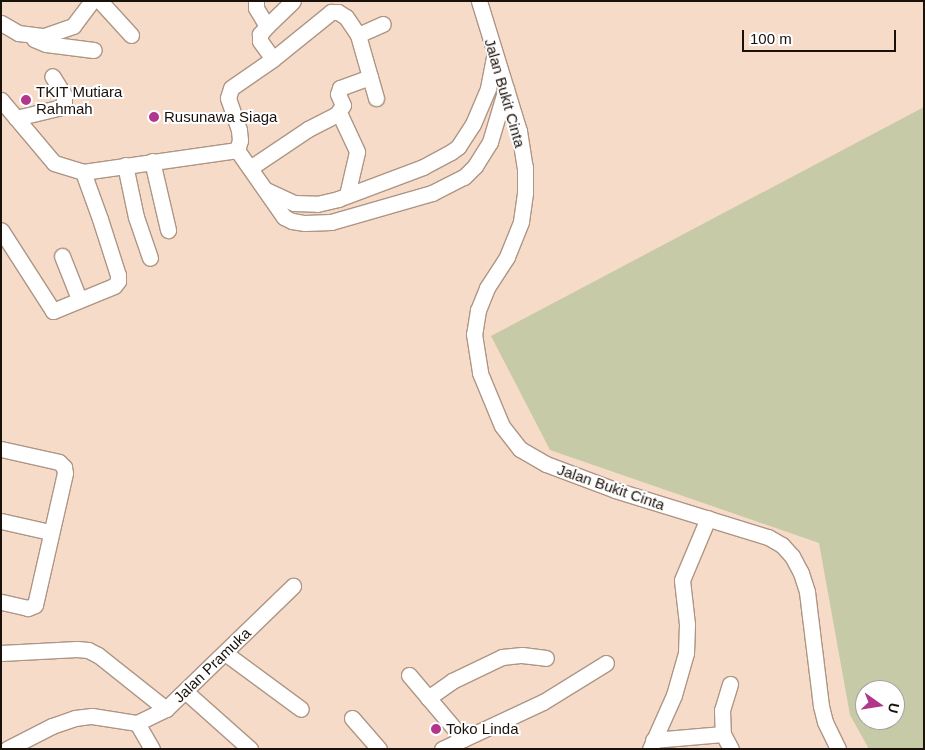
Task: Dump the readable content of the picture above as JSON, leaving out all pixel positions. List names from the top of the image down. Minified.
{"streets":{"street":["Jalan Bukit Cinta","Jalan Pramuka"]},"places":["TKIT Mutiara Rahmah","Rusunawa Siaga","Toko Linda"],"scale_bar":"100 m","north":"right"}
